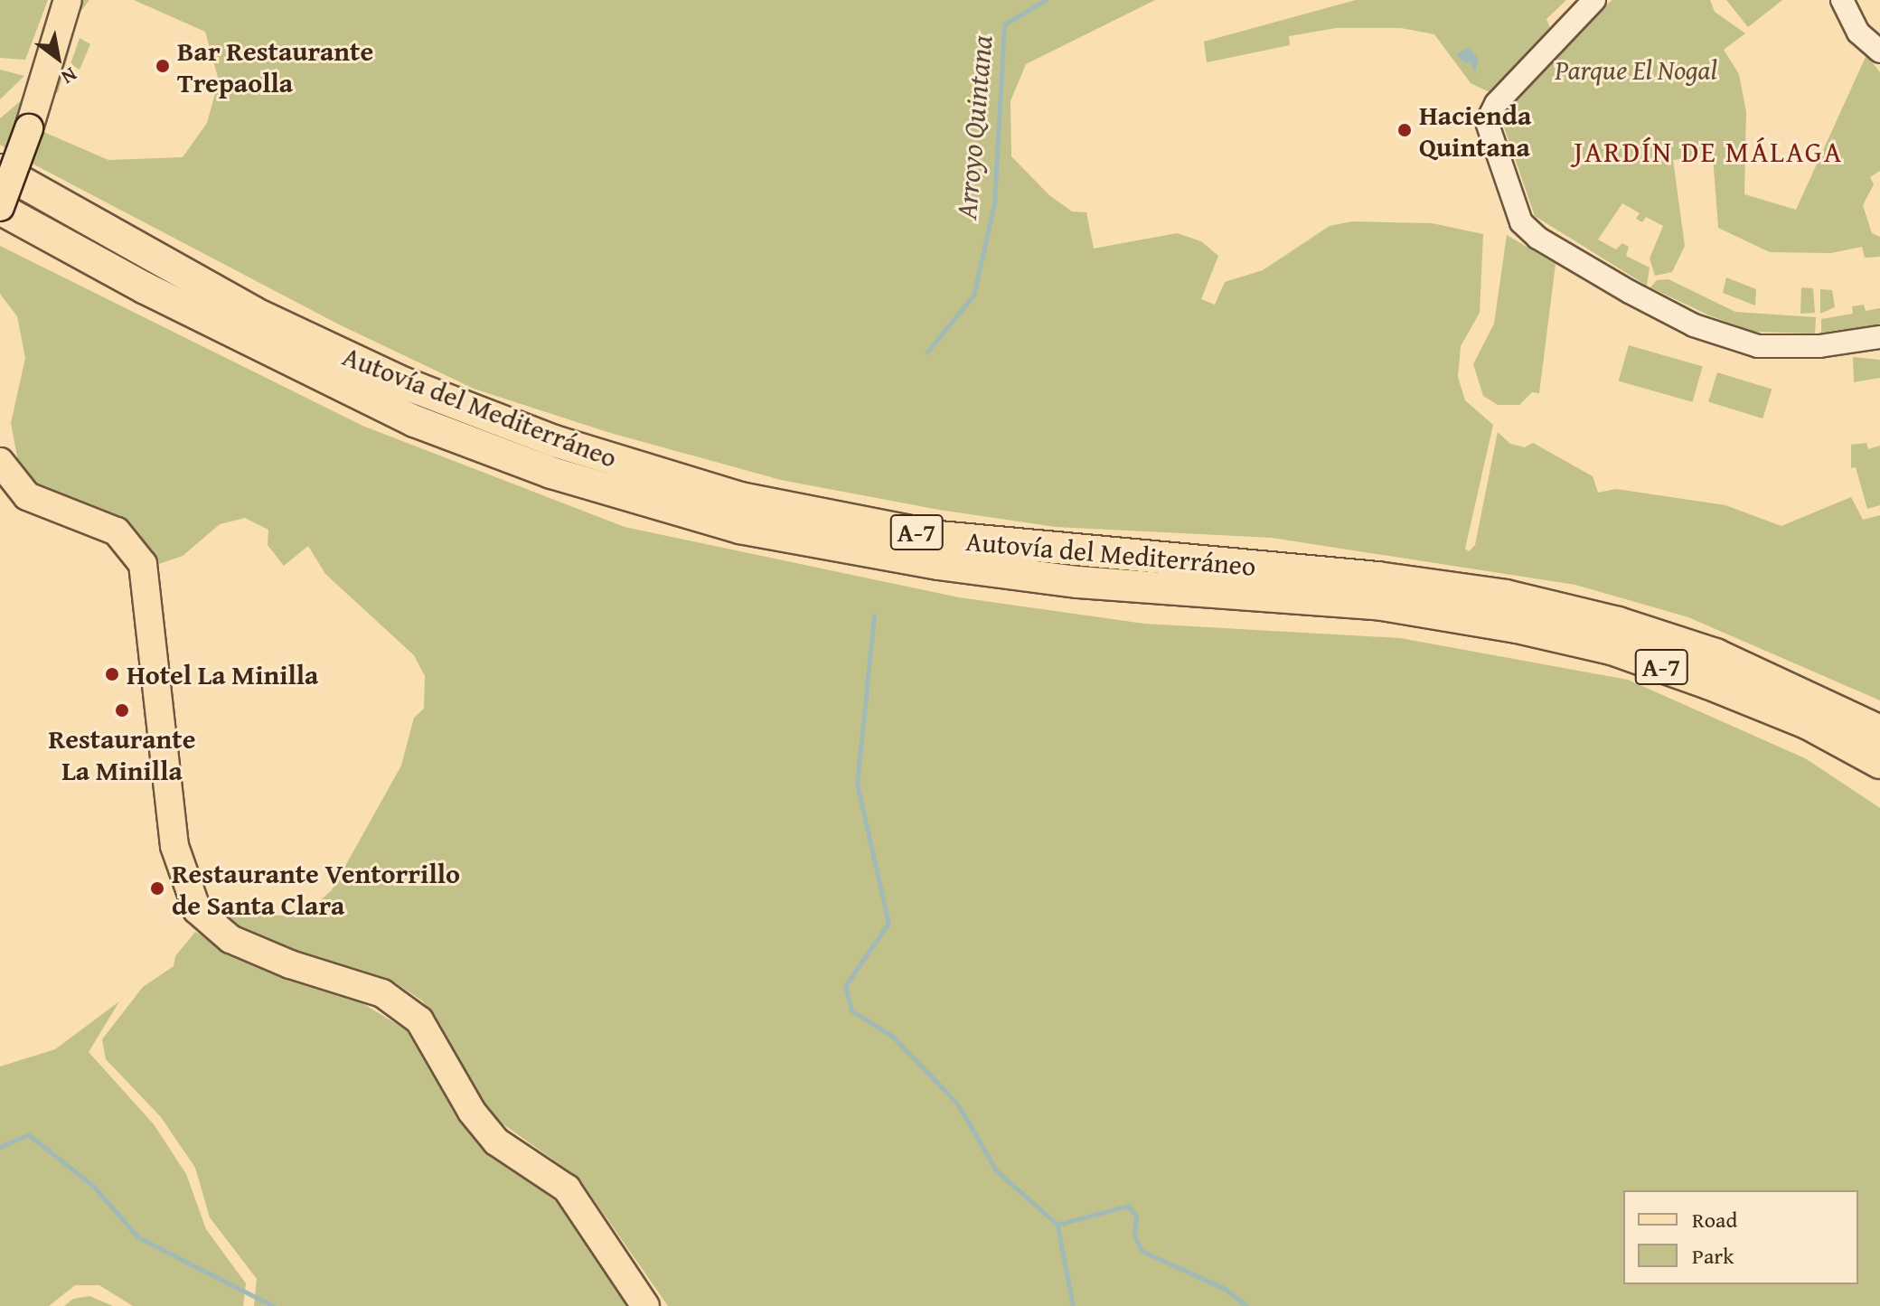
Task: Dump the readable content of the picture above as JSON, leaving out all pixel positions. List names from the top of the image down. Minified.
{"streets":{"highway":["Autovía del Mediterráneo","A-7"]},"districts":["JARDÍN DE MÁLAGA"],"water":["Arroyo Quintana"],"parks":["Parque El Nogal"],"places":["Bar Restaurante Trepaolla","Hacienda Quintana","Hotel La Minilla","Restaurante La Minilla","Restaurante Ventorrillo de Santa Clara"],"legend":["Road","Park"],"north":"bottom right"}
